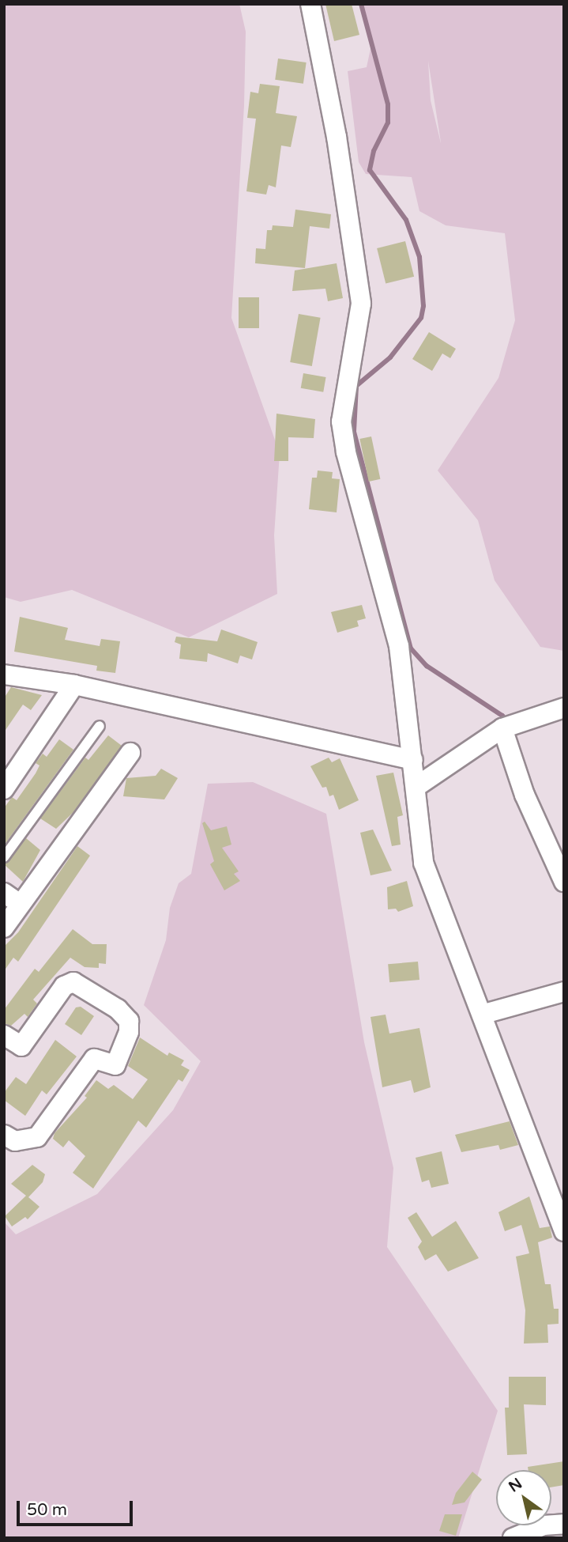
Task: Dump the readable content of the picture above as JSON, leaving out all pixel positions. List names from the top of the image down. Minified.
{"scale_bar":"50 m","north":"top left"}
